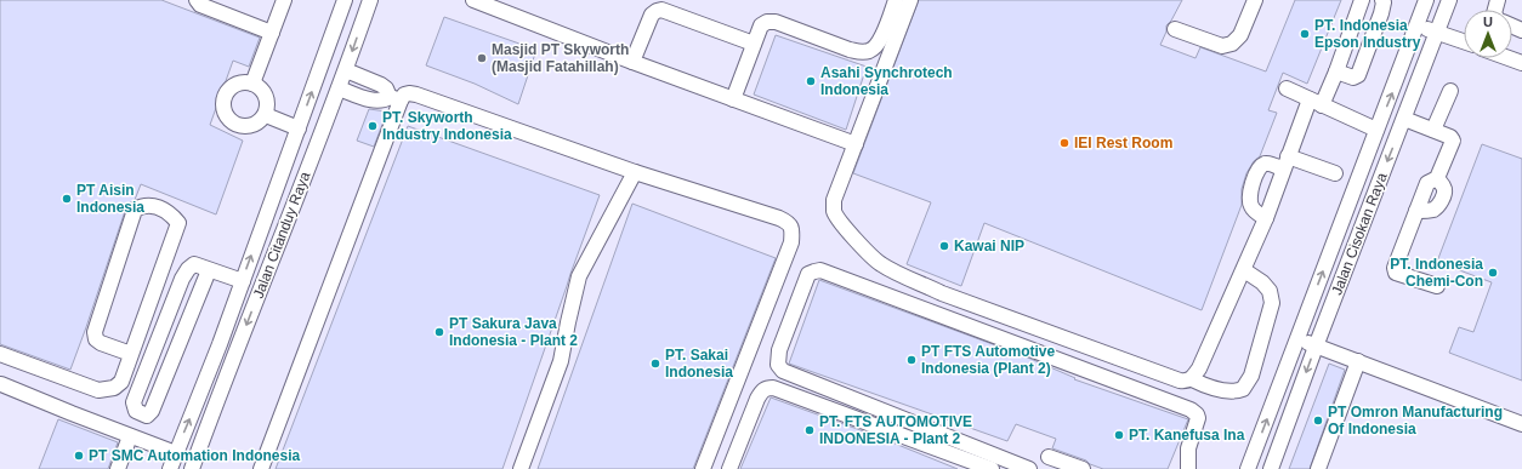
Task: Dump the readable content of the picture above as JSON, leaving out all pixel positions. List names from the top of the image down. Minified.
{"streets":{"street":["Jalan Cisokan Raya","Jalan Citanduy Raya"]},"places":["PT. Indonesia Epson Industry","Masjid PT Skyworth (Masjid Fatahillah)","Asahi Synchrotech Indonesia","PT. Skyworth Industry Indonesia","IEI Rest Room","PT Aisin Indonesia","Kawai NIP","PT. Indonesia Chemi-Con","PT Sakura Java Indonesia - Plant 2","PT FTS Automotive Indonesia (Plant 2)","PT. Sakai Indonesia","PT Omron Manufacturing Of Indonesia","PT. FTS AUTOMOTIVE INDONESIA - Plant 2","PT. Kanefusa Ina","PT SMC Automation Indonesia"],"north":"top"}
